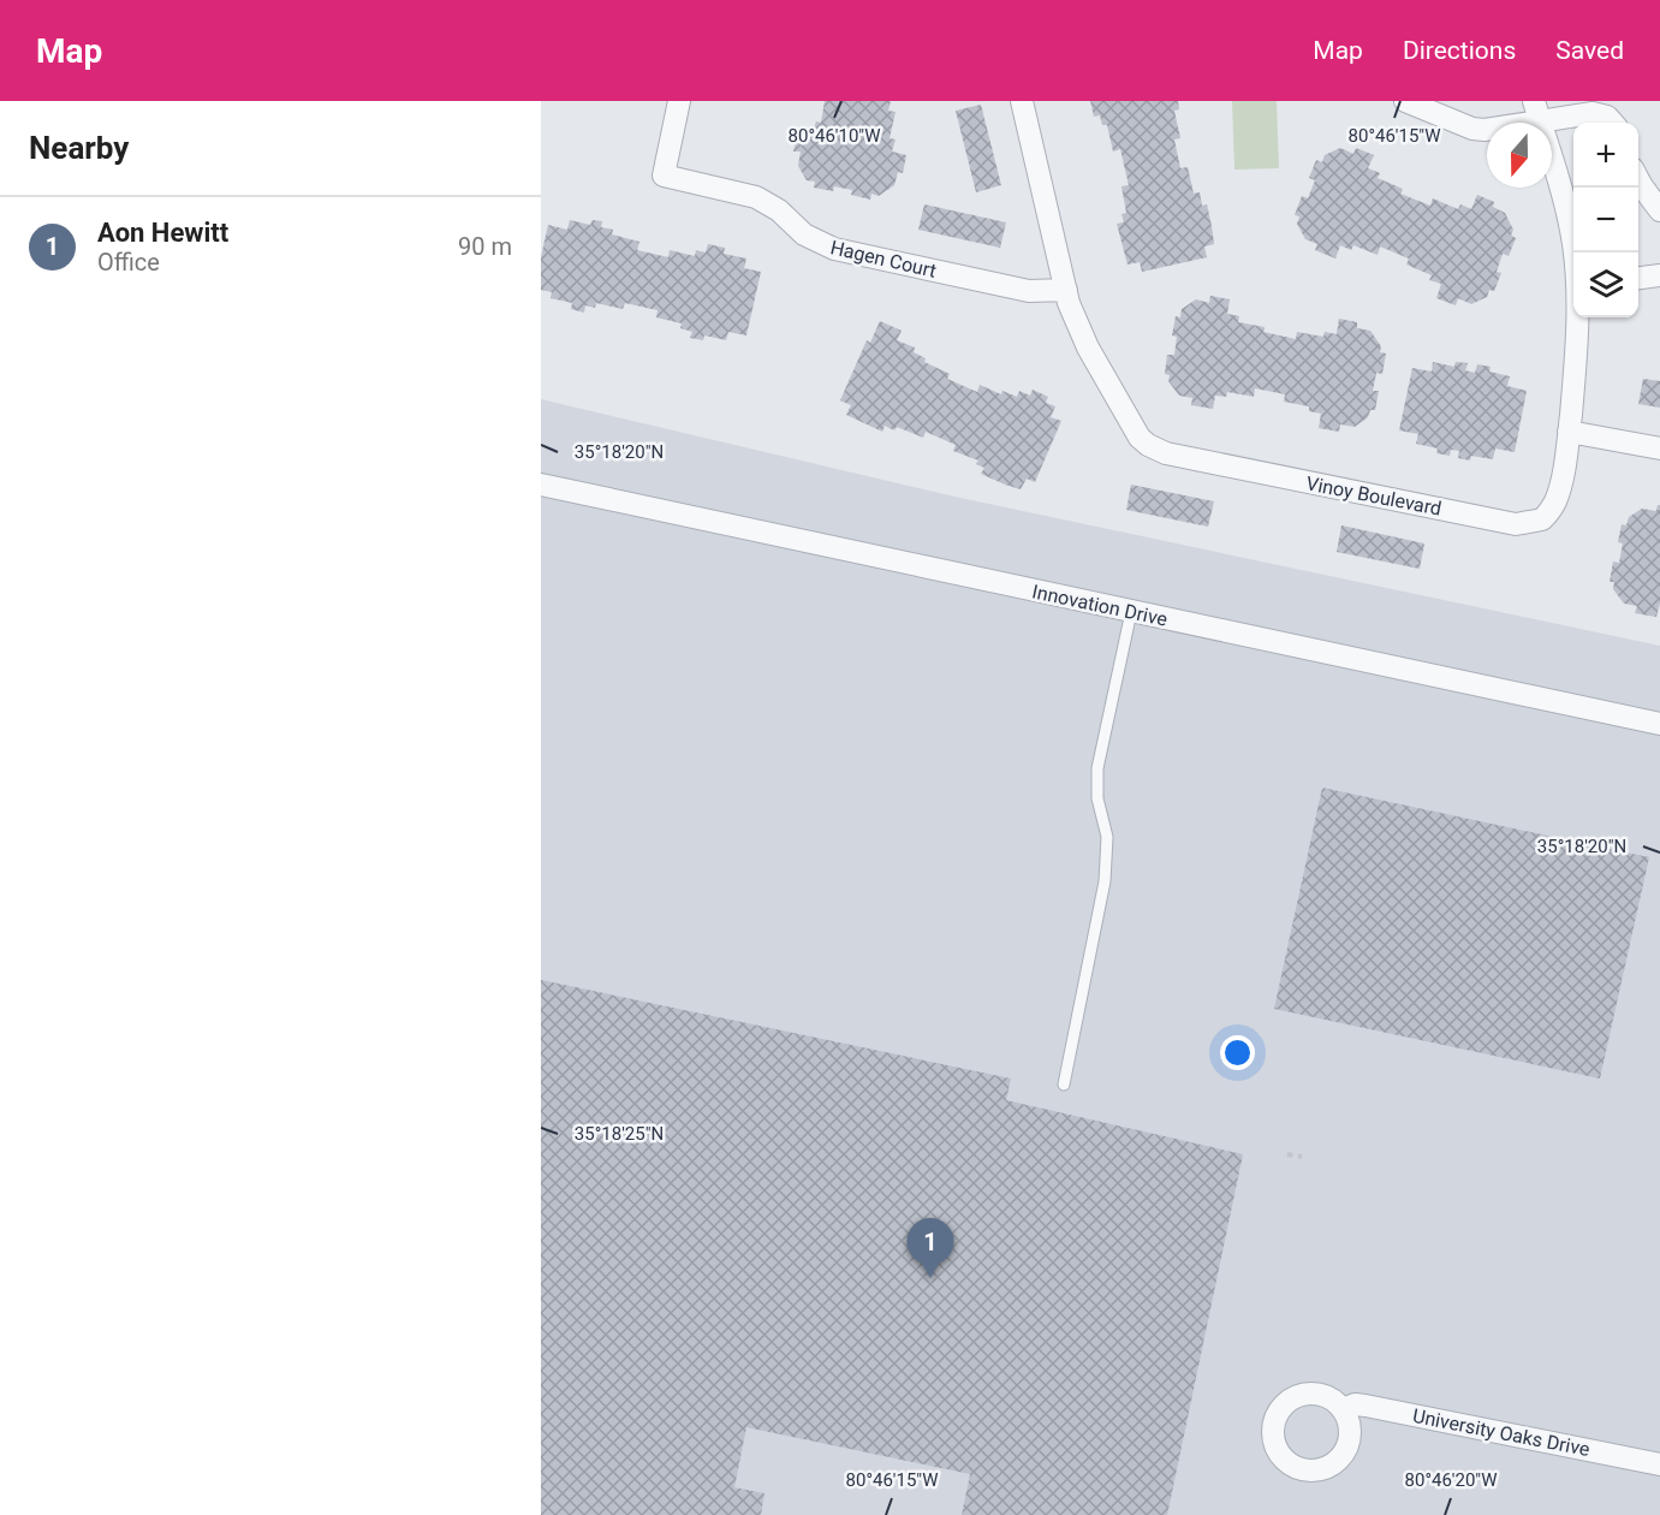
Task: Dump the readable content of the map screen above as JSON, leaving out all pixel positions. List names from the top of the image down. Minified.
{"streets":{"street":["Hagen Court","Vinoy Boulevard","Innovation Drive","University Oaks Drive"]},"crossings":[["Hagen Court","Vinoy Boulevard"]],"north":"bottom","page":{"header":"Map","nav":["Map","Directions","Saved"],"heading":"Nearby","map_buttons":["+","−"],"list":[{"mark":"1","name":"Aon Hewitt","note":"Office","value":"90 m"}],"pins":"1"},"coordinates":["80°46'10\"W","80°46'15\"W","35°18'20\"N","35°18'25\"N","80°46'20\"W"]}
